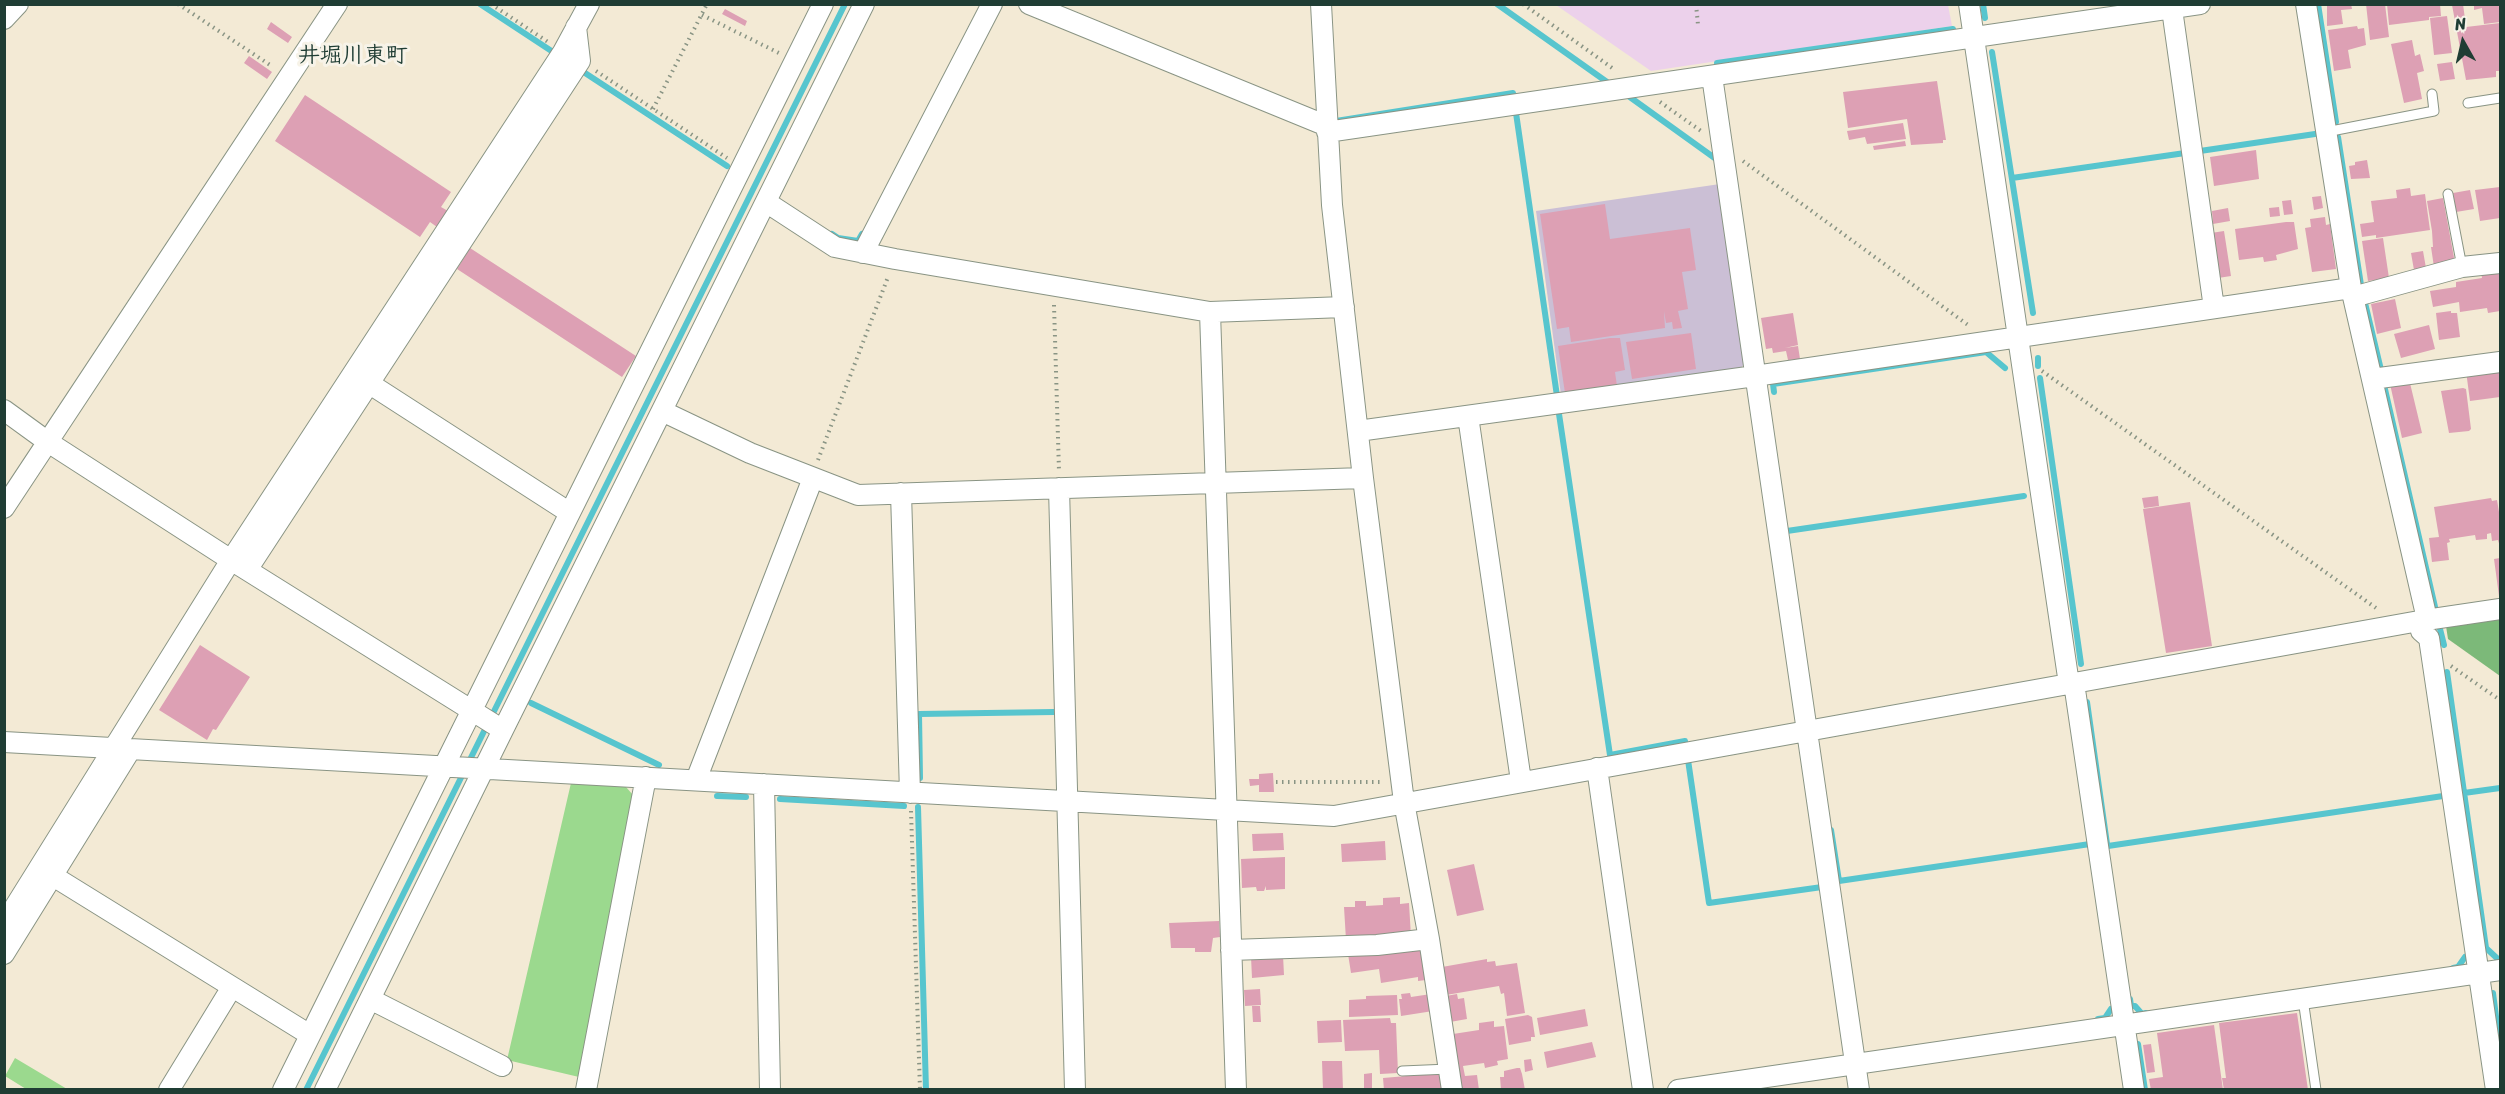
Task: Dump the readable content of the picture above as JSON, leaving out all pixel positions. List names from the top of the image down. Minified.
{"districts":["井堀川東町"],"north":"top"}
